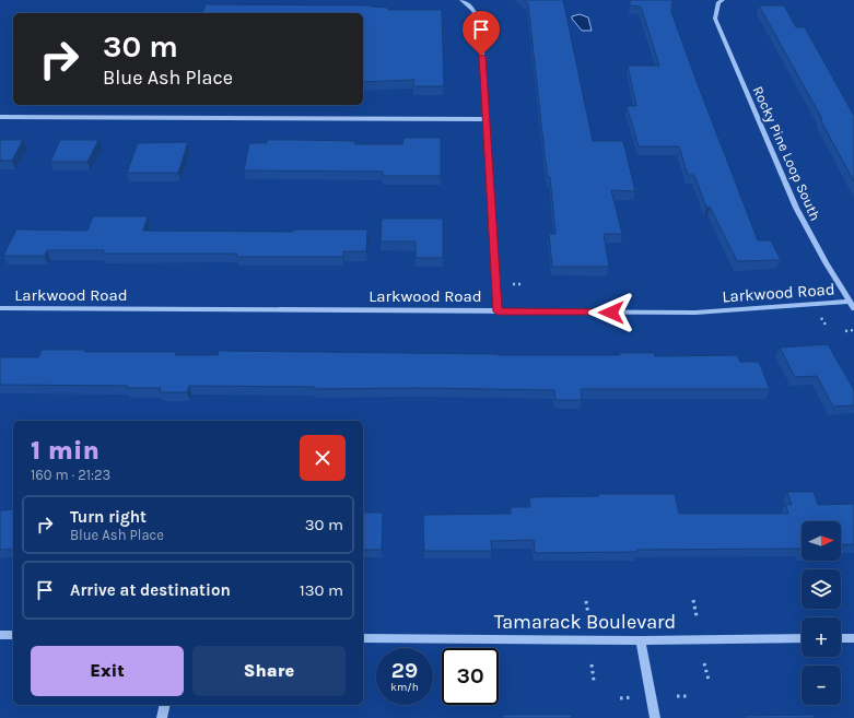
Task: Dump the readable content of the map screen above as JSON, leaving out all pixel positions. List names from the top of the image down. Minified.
{"streets":{"street":["Rocky Pine Loop South","Larkwood Road","Tamarack Boulevard"]},"crossings":[["Rocky Pine Loop South","Larkwood Road"]],"north":"right","page":{"turn":["30 m","Blue Ash Place"],"heading":["1 min","160 m · 21:23"],"list":[{"name":"Turn right","note":"Blue Ash Place","value":"30 m"},{"name":"Arrive at destination","value":"130 m"}],"map_buttons":["+","−"],"buttons":["Exit","Share"],"speed":"29 km/h","limit":"30"}}
